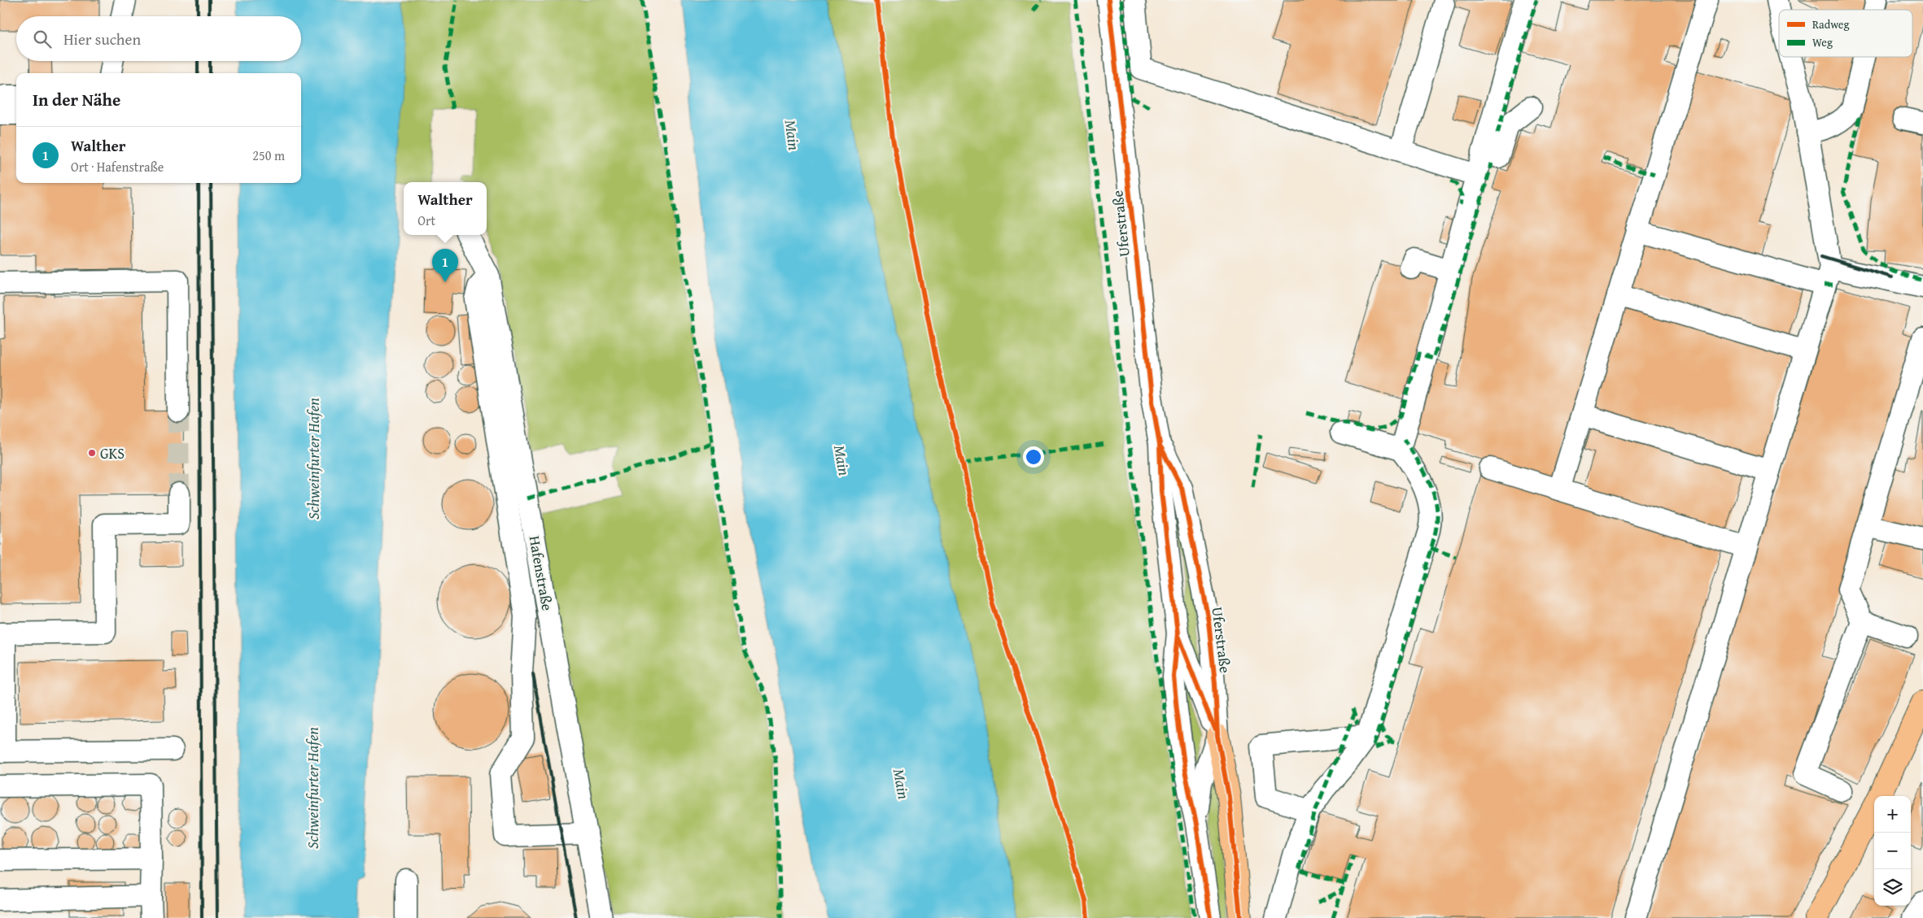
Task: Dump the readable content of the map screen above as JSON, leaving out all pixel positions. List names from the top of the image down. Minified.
{"streets":{"street":["Uferstraße","Hafenstraße"]},"water":["Main","Schweinfurter Hafen"],"places":["GKS"],"legend":["Radweg","Weg"],"page":{"search":"Hier suchen","heading":"In der Nähe","list":[{"mark":"1","name":"Walther","note":"Ort · Hafenstraße","value":"250 m"}],"popup":["Walther","Ort"],"pins":"1","map_buttons":["+","−"]}}
